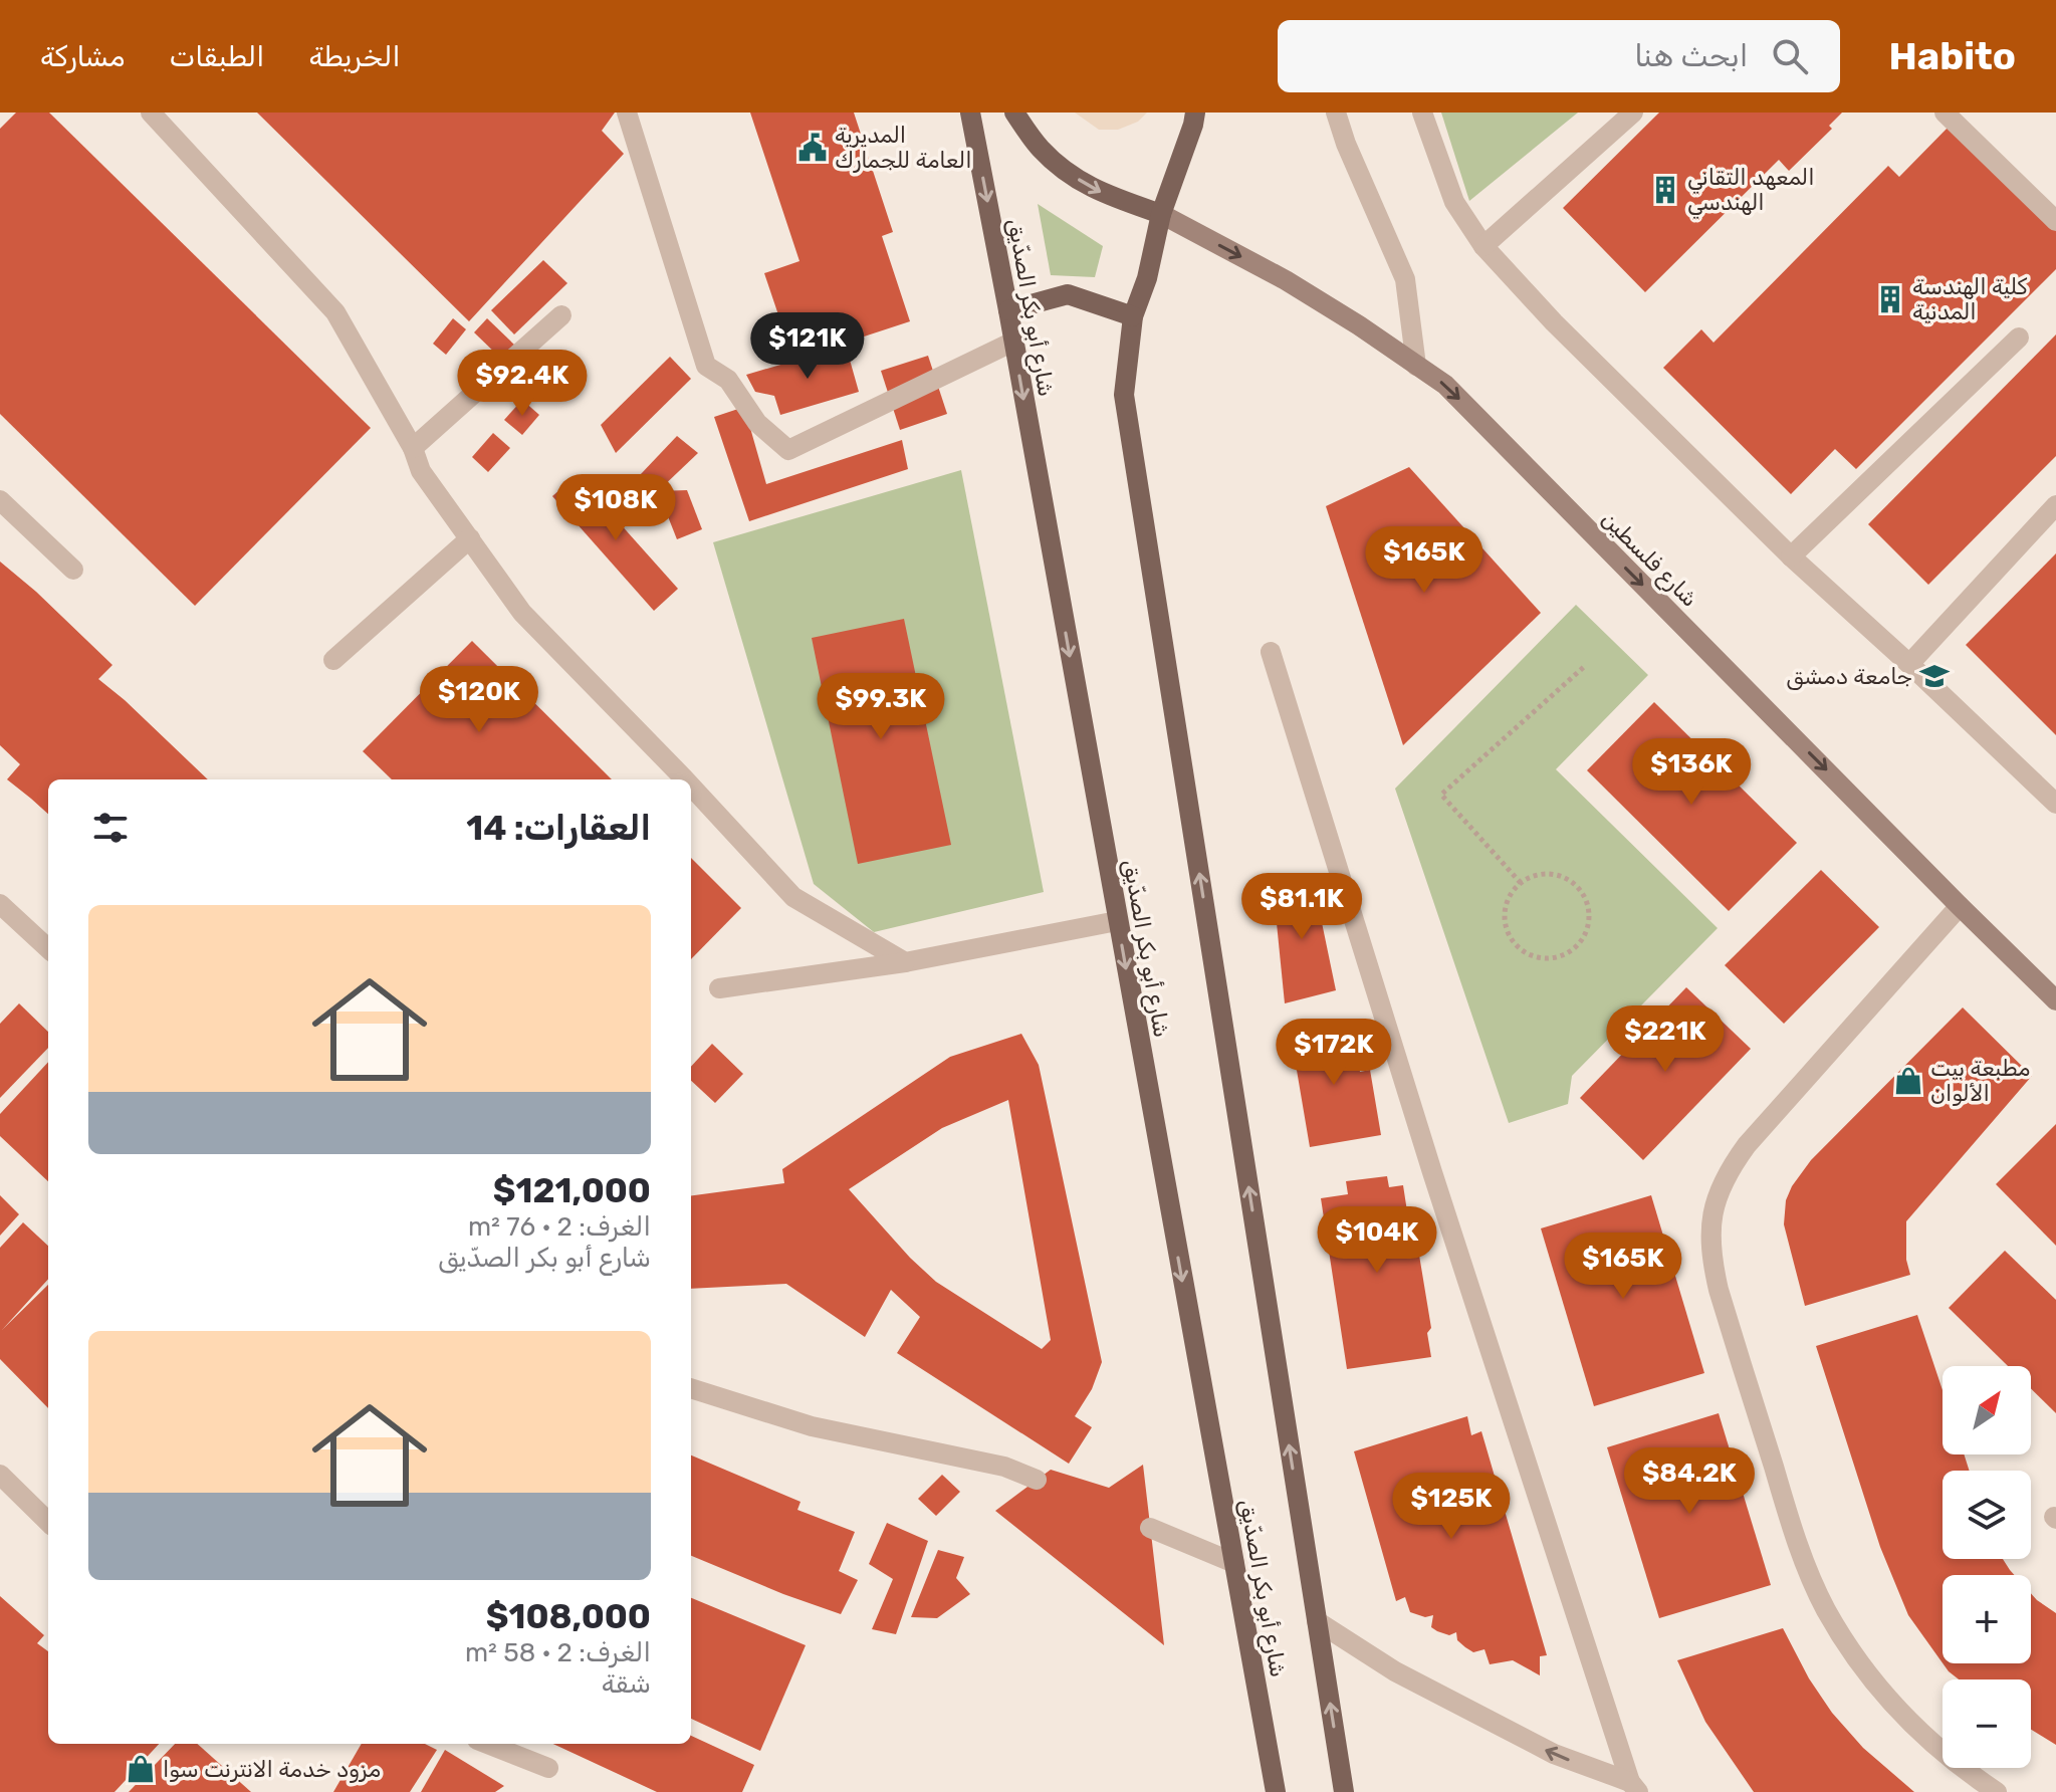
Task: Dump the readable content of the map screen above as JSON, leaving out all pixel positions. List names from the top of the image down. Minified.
{"streets":{"main road":["شارع أبو بكر الصدّيق"],"street":["شارع فلسطين"]},"crossings":[["شارع أبو بكر الصدّيق","شارع فلسطين"]],"places":{"public building":["المديرية العامة للجمارك"],"building":["المعهد التقاني الهندسي","كلية الهندسة المدنية"],"school or university":["جامعة دمشق"],"shop":["مطبعة بيت الألوان","مزود خدمة الانترنت سوا"]},"north":"top right","page":{"header":"Habito","search":"ابحث هنا","nav":["الخريطة","الطبقات","مشاركة"],"price":["$121K","$92.4K","$108K","$165K","$120K","$99.3K","$136K","$81.1K","$221K","$172K","$104K","$165K","$84.2K","$125K"],"heading":"العقارات: 14","list":[{"name":"$121,000","note":"الغرف: 2 · 76 m² · شارع أبو بكر الصدّيق"},{"name":"$108,000","note":"الغرف: 2 · 58 m² · شقة"}],"map_buttons":["+","−"]}}
